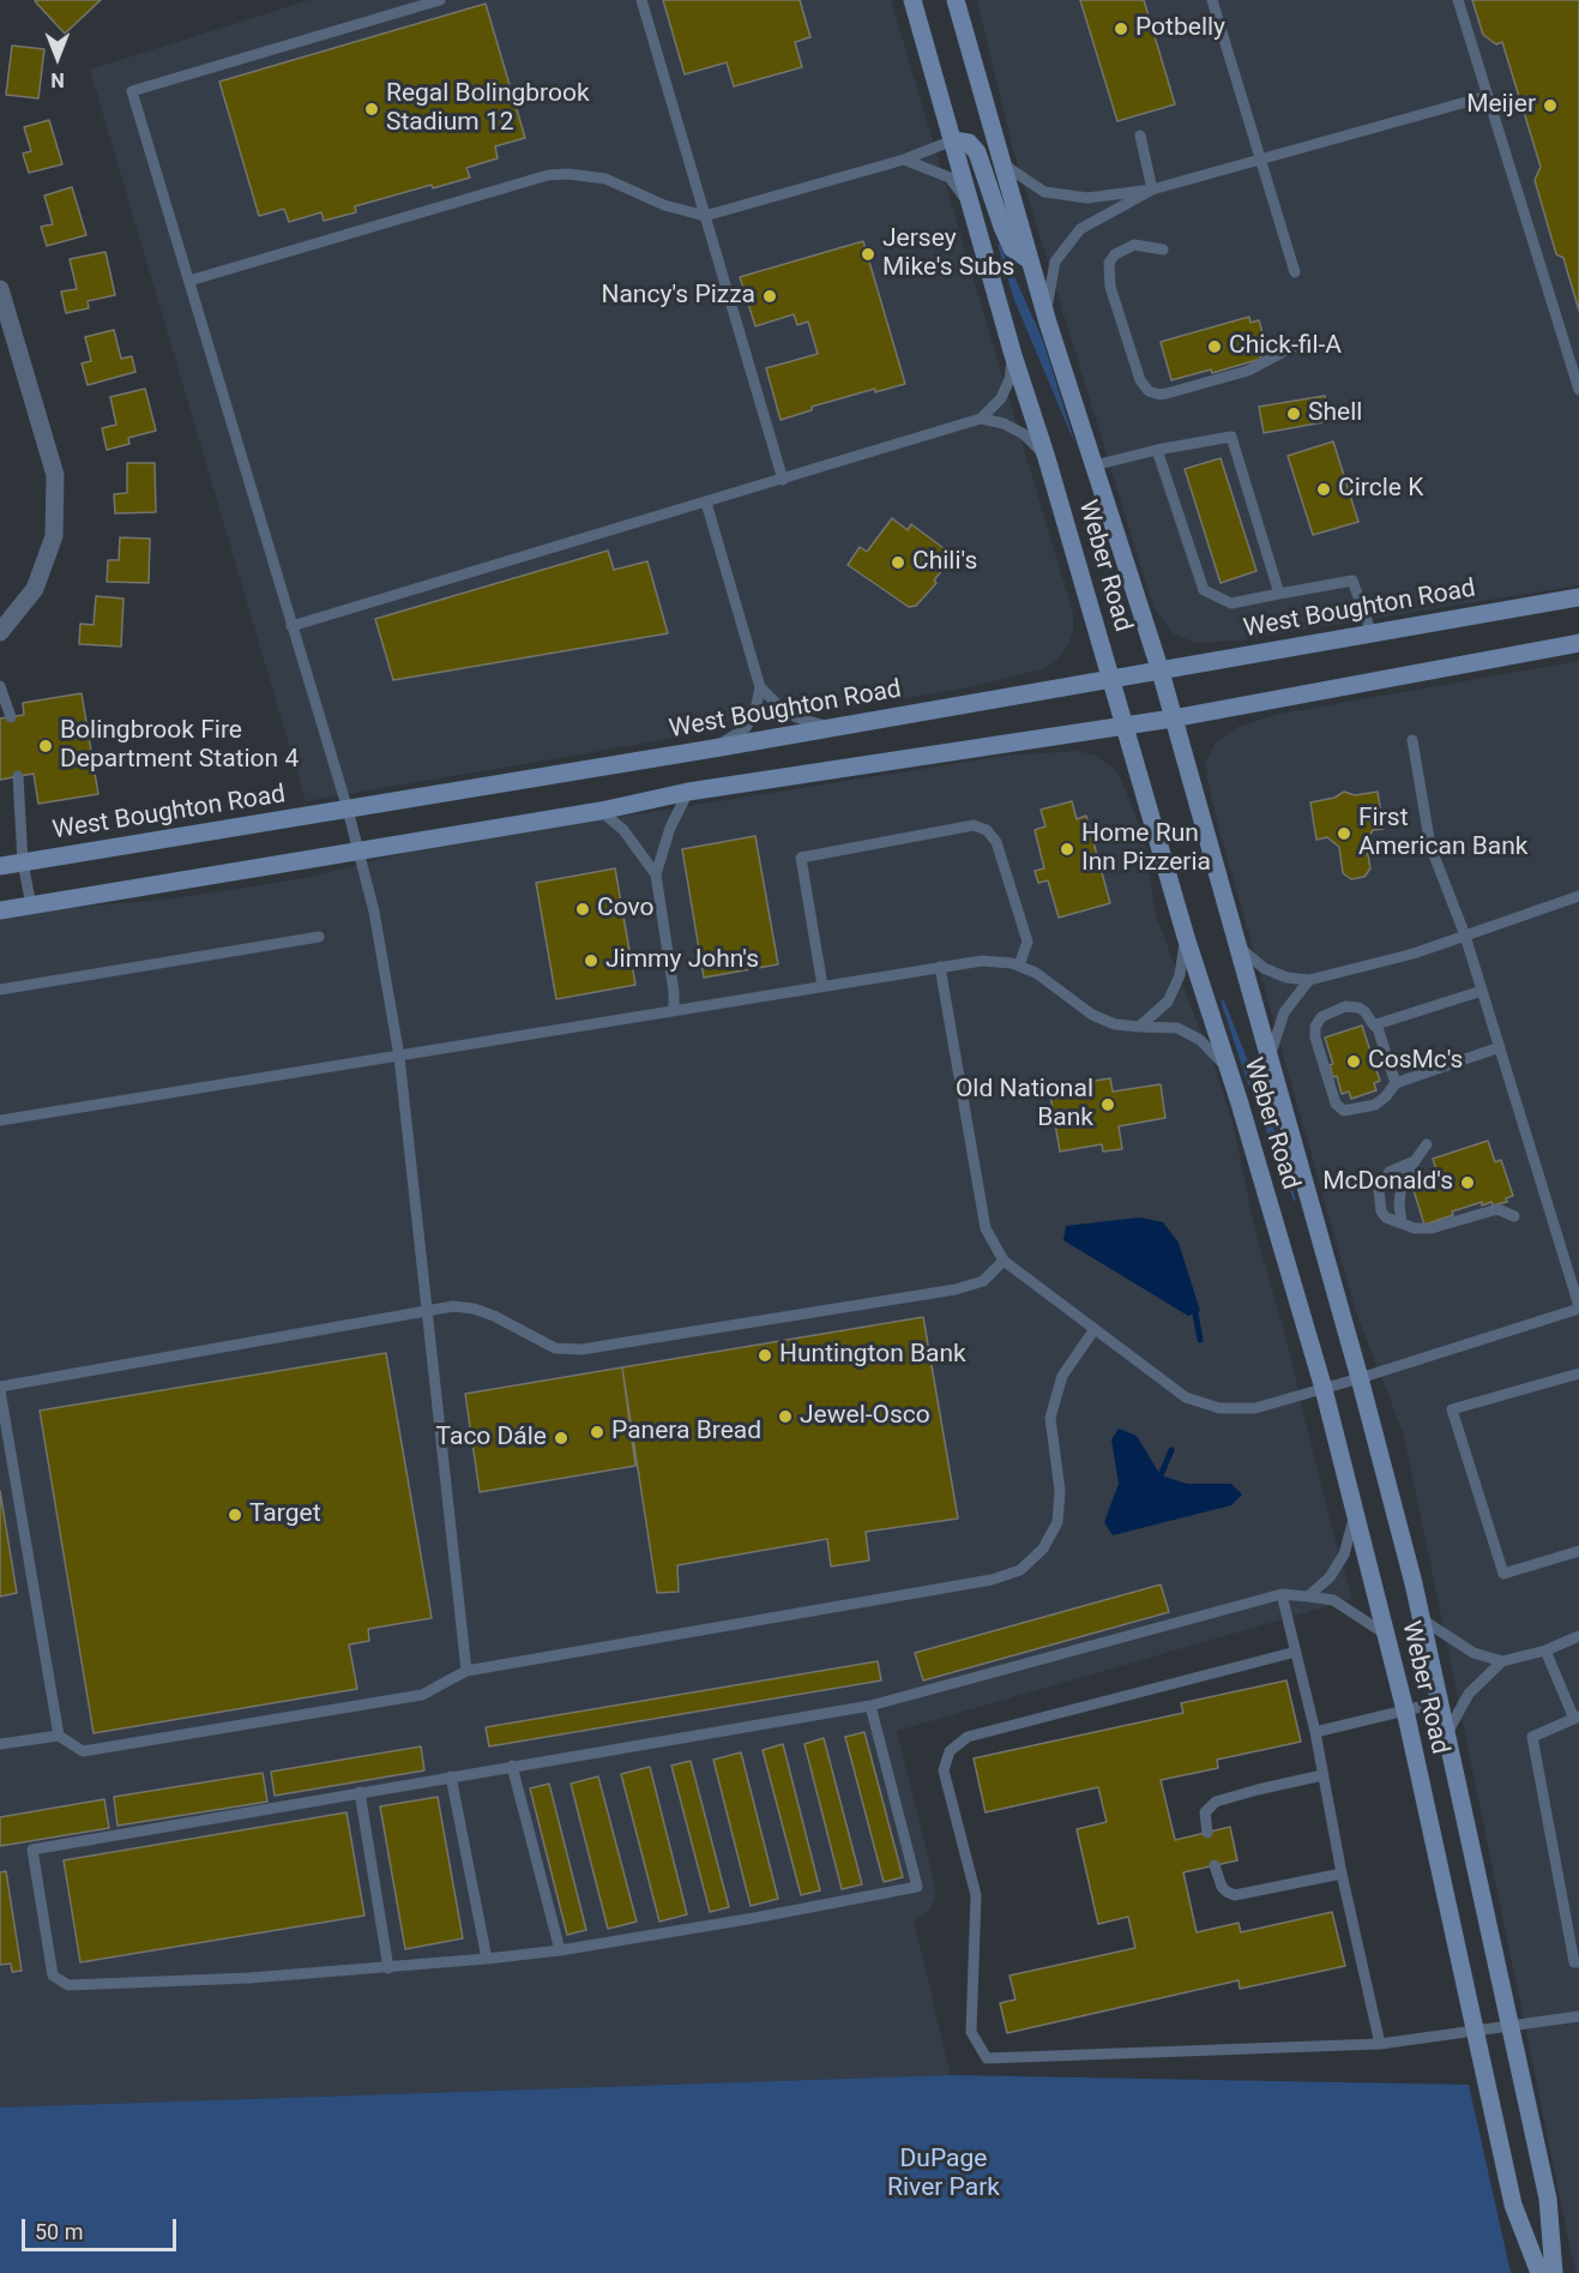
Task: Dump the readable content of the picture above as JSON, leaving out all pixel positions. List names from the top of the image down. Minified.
{"streets":{"main road":["Weber Road","West Boughton Road"]},"crossings":[["Weber Road","West Boughton Road"]],"parks":["DuPage River Park"],"places":["Potbelly","Meijer","Regal Bolingbrook Stadium 12","Jersey Mike's Subs","Nancy's Pizza","Chick-fil-A","Shell","Circle K","Chili's","Bolingbrook Fire Department Station 4","First American Bank","Home Run Inn Pizzeria","Covo","Jimmy John's","CosMc's","Old National Bank","McDonald's","Huntington Bank","Jewel-Osco","Panera Bread","Taco Dále","Target"],"scale_bar":"50 m","north":"bottom"}
